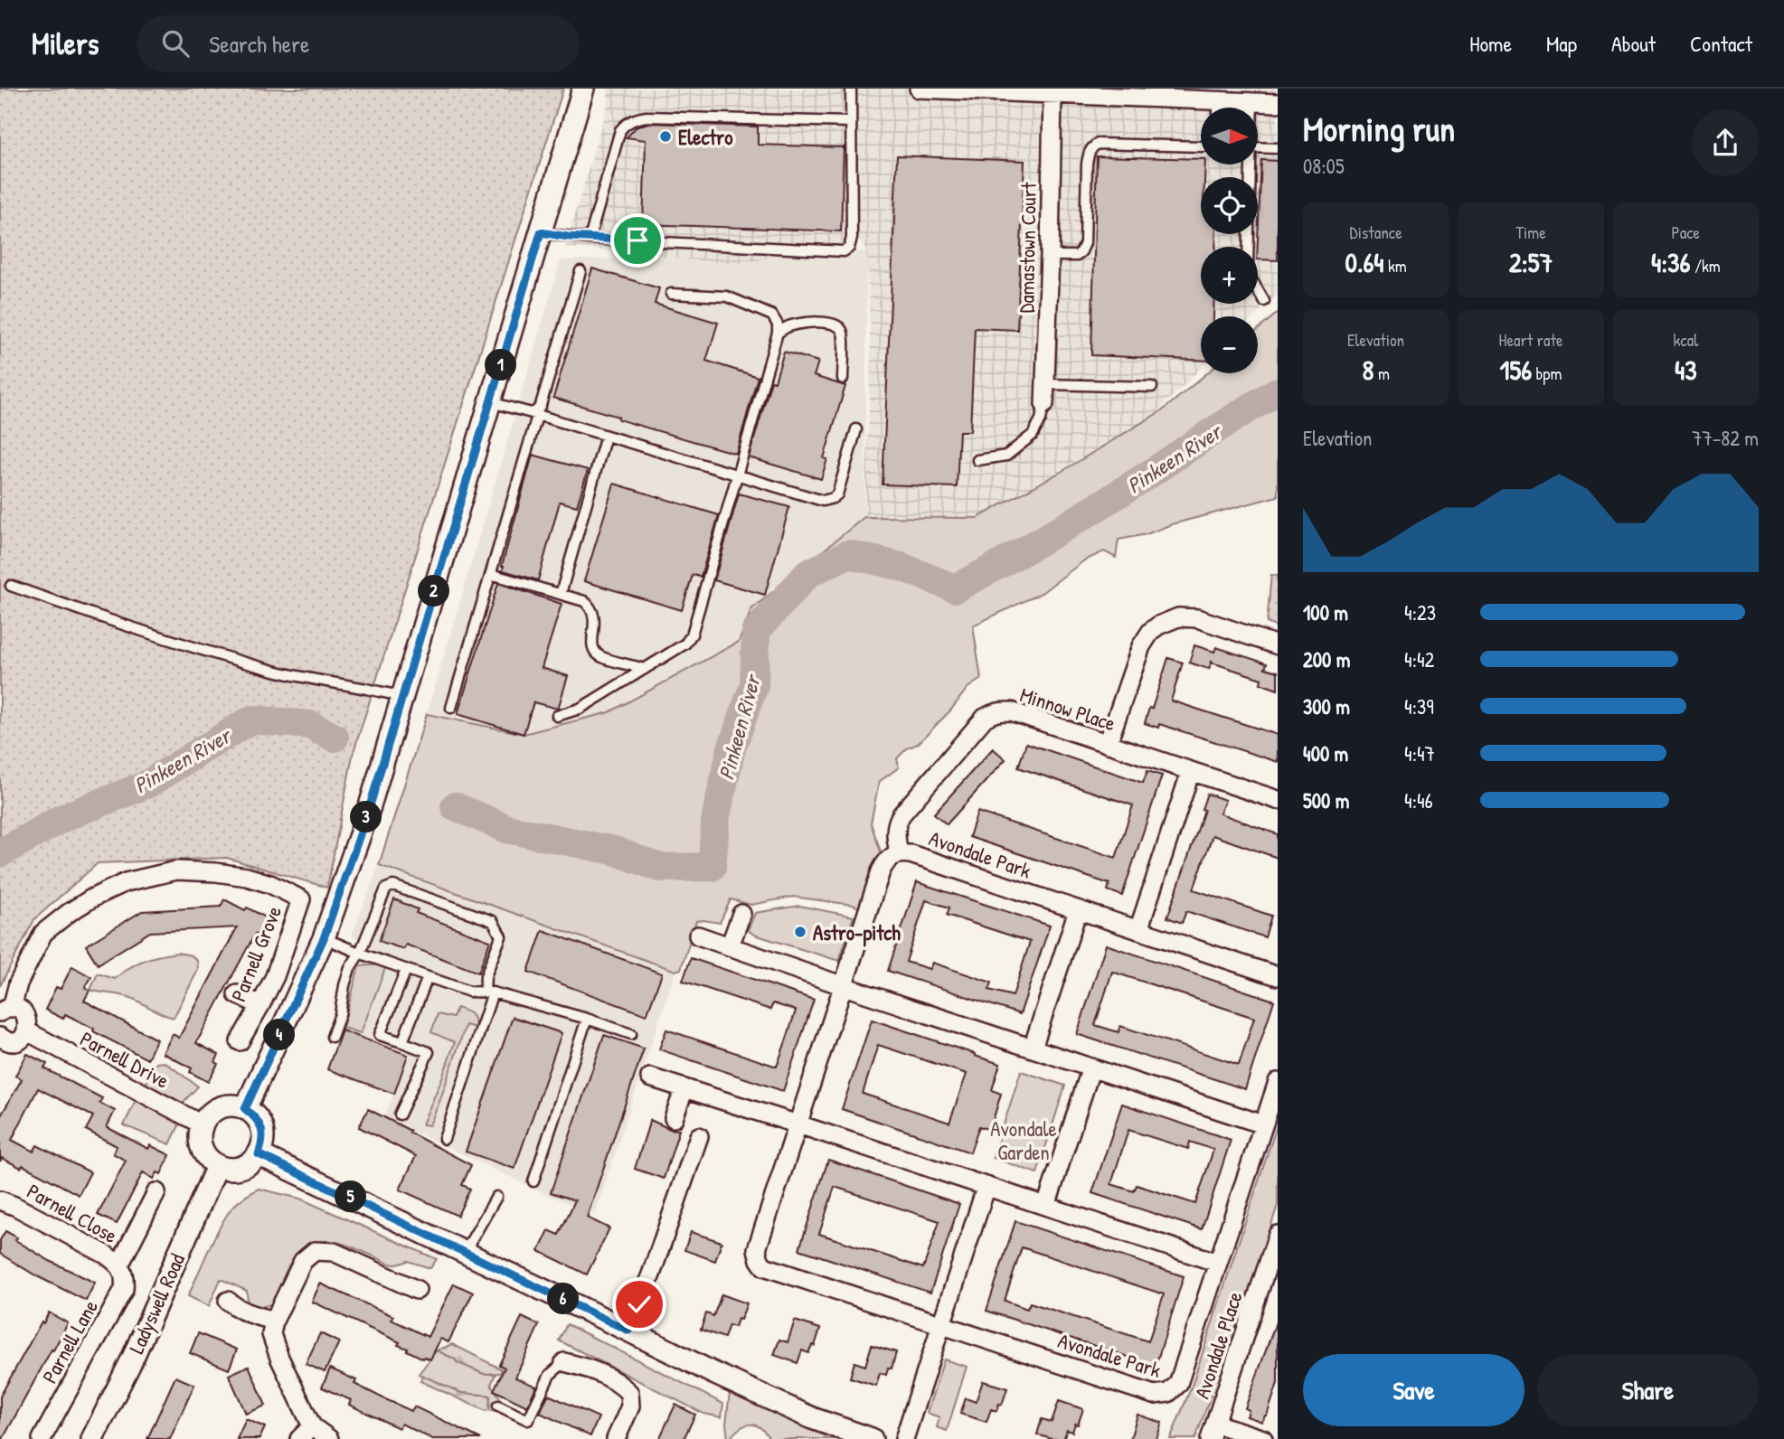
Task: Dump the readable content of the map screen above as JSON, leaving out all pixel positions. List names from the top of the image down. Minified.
{"streets":{"street":["Damastown Court","Minnow Place","Avondale Park","Parnell Grove","Parnell Drive","Parnell Close","Ladyswell Road","Parnell Lane","Avondale Place"]},"crossings":[["Minnow Place","Avondale Park"],["Parnell Drive","Ladyswell Road"],["Parnell Close","Parnell Lane"]],"water":["Pinkeen River"],"parks":["Avondale Garden"],"places":["Electro","Astro-pitch"],"north":"right","page":{"header":"Milers","search":"Search here","nav":["Home","Map","About","Contact"],"heading":["Morning run","08:05"],"map_buttons":["+","−"],"stats":[["Distance","0.64 km"],["Time","2:57"],["Pace","4:36 /km"],["Elevation","8 m"],["Heart rate","156 bpm"],["kcal","43"]],"pins":["1","2","3","4","5","6"],"chart":["Elevation","77–82 m"],"list":[{"name":"100 m","note":"4:23"},{"name":"200 m","note":"4:42"},{"name":"300 m","note":"4:39"},{"name":"400 m","note":"4:47"},{"name":"500 m","note":"4:46"}],"buttons":["Save","Share"]}}
